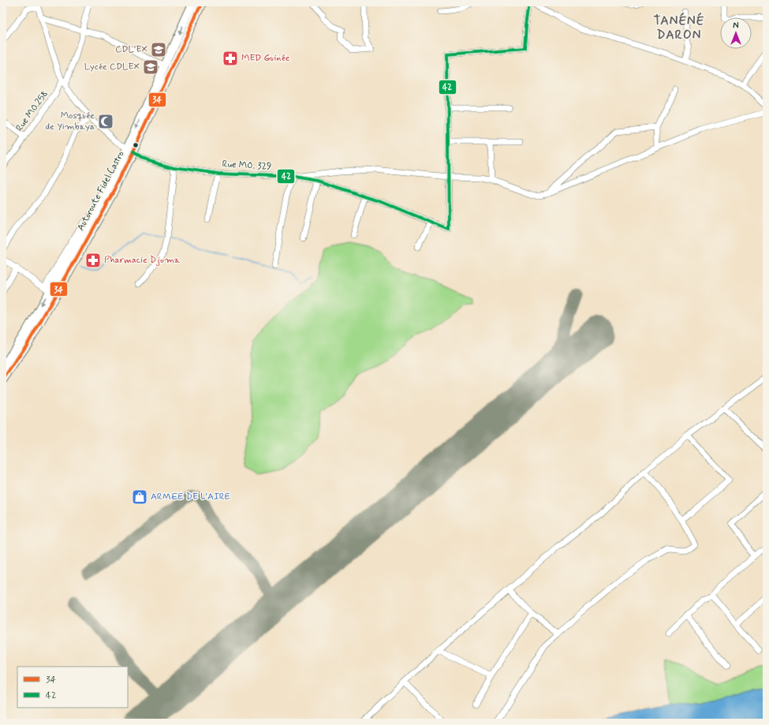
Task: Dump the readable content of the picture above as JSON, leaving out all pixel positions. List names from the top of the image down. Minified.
{"streets":{"highway":["Autoroute Fidel Castro"],"street":["Rue MO.258","Rue MO. 329"]},"crossings":[["Rue MO.258","Rue MO. 329"],["Rue MO. 329","Autoroute Fidel Castro"]],"districts":["TANÉNÉ DARON"],"places":{"school or university":["CDL'EX","Lycée CDLEX"],"pharmacy":["MED Guinée","Pharmacie Djoma"],"mosque":["Mosquée de Yimbaya"],"shop":["ARMEE DE L'AIRE"]},"lines":["transit line 34","transit line 42"],"legend":["34","42"],"north":"top"}
